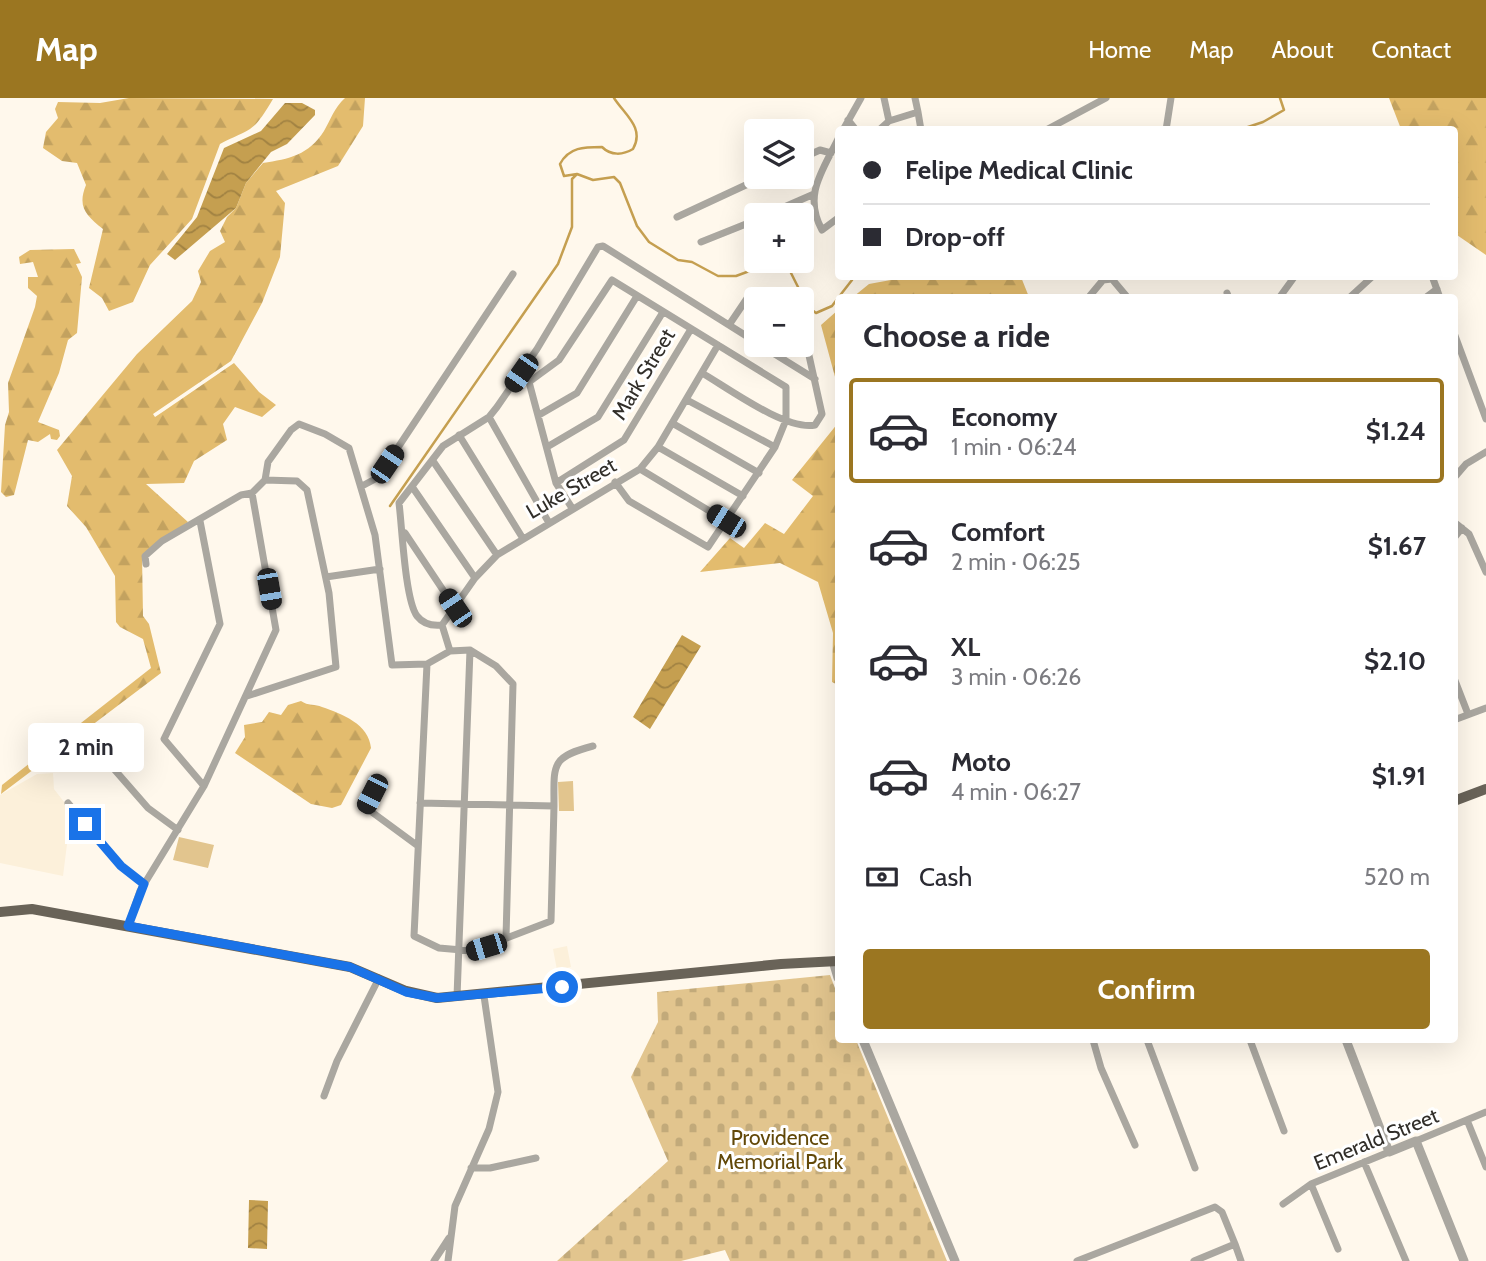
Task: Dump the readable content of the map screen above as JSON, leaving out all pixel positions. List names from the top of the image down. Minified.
{"streets":{"street":["Mark Street","Luke Street","Emerald Street"]},"parks":["Providence Memorial Park"],"page":{"header":"Map","nav":["Home","Map","About","Contact"],"map_buttons":["+","−"],"banner":["Felipe Medical Clinic","Drop-off"],"heading":"Choose a ride","list":[{"name":"Economy","note":"1 min · 06:24","value":"$1.24"},{"name":"Comfort","note":"2 min · 06:25","value":"$1.67"},{"name":"XL","note":"3 min · 06:26","value":"$2.10"},{"name":"Moto","note":"4 min · 06:27","value":"$1.91"}],"bubble":"2 min","pay":["Cash","520 m"],"buttons":"Confirm"}}
